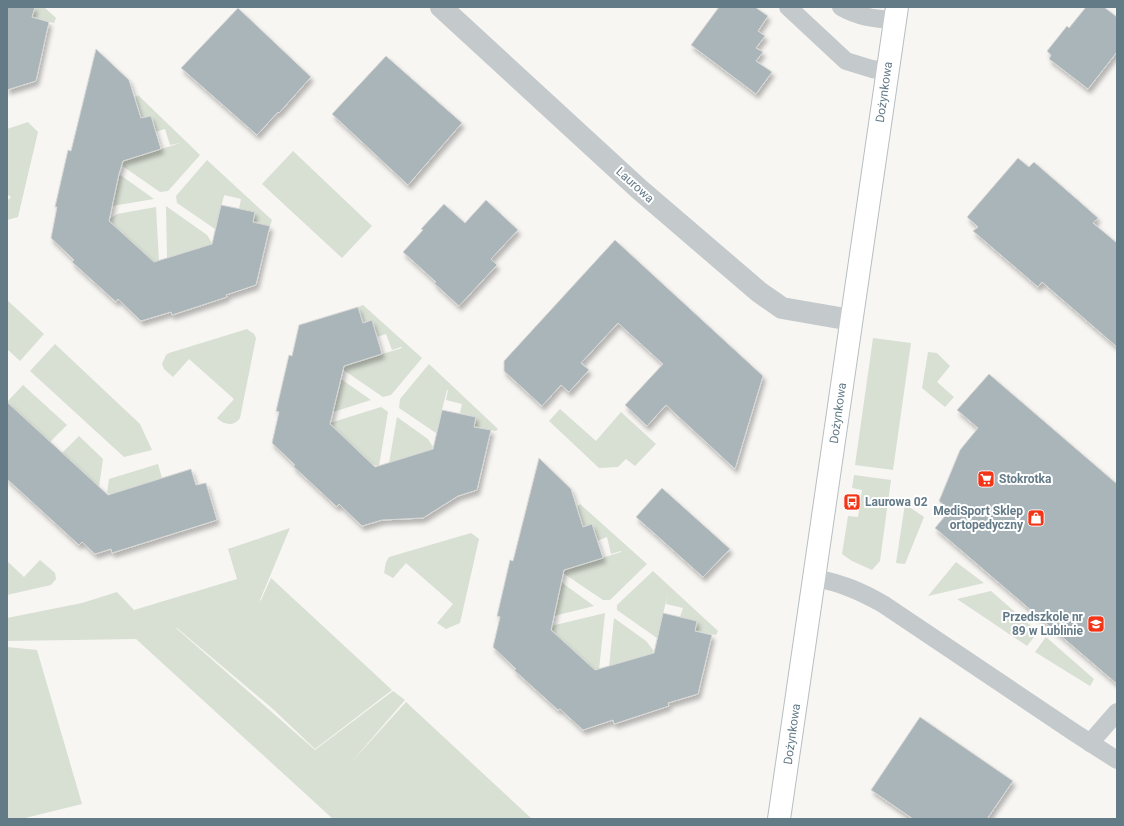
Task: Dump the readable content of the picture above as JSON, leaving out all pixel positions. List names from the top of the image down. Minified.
{"streets":{"street":["Dożynkowa","Laurowa"]},"crossings":[["Dożynkowa","Laurowa"]],"places":{"supermarket":["Stokrotka"],"bus stop":["Laurowa 02"],"shop":["MediSport Sklep ortopedyczny"],"school or university":["Przedszkole nr 89 w Lublinie"]}}
